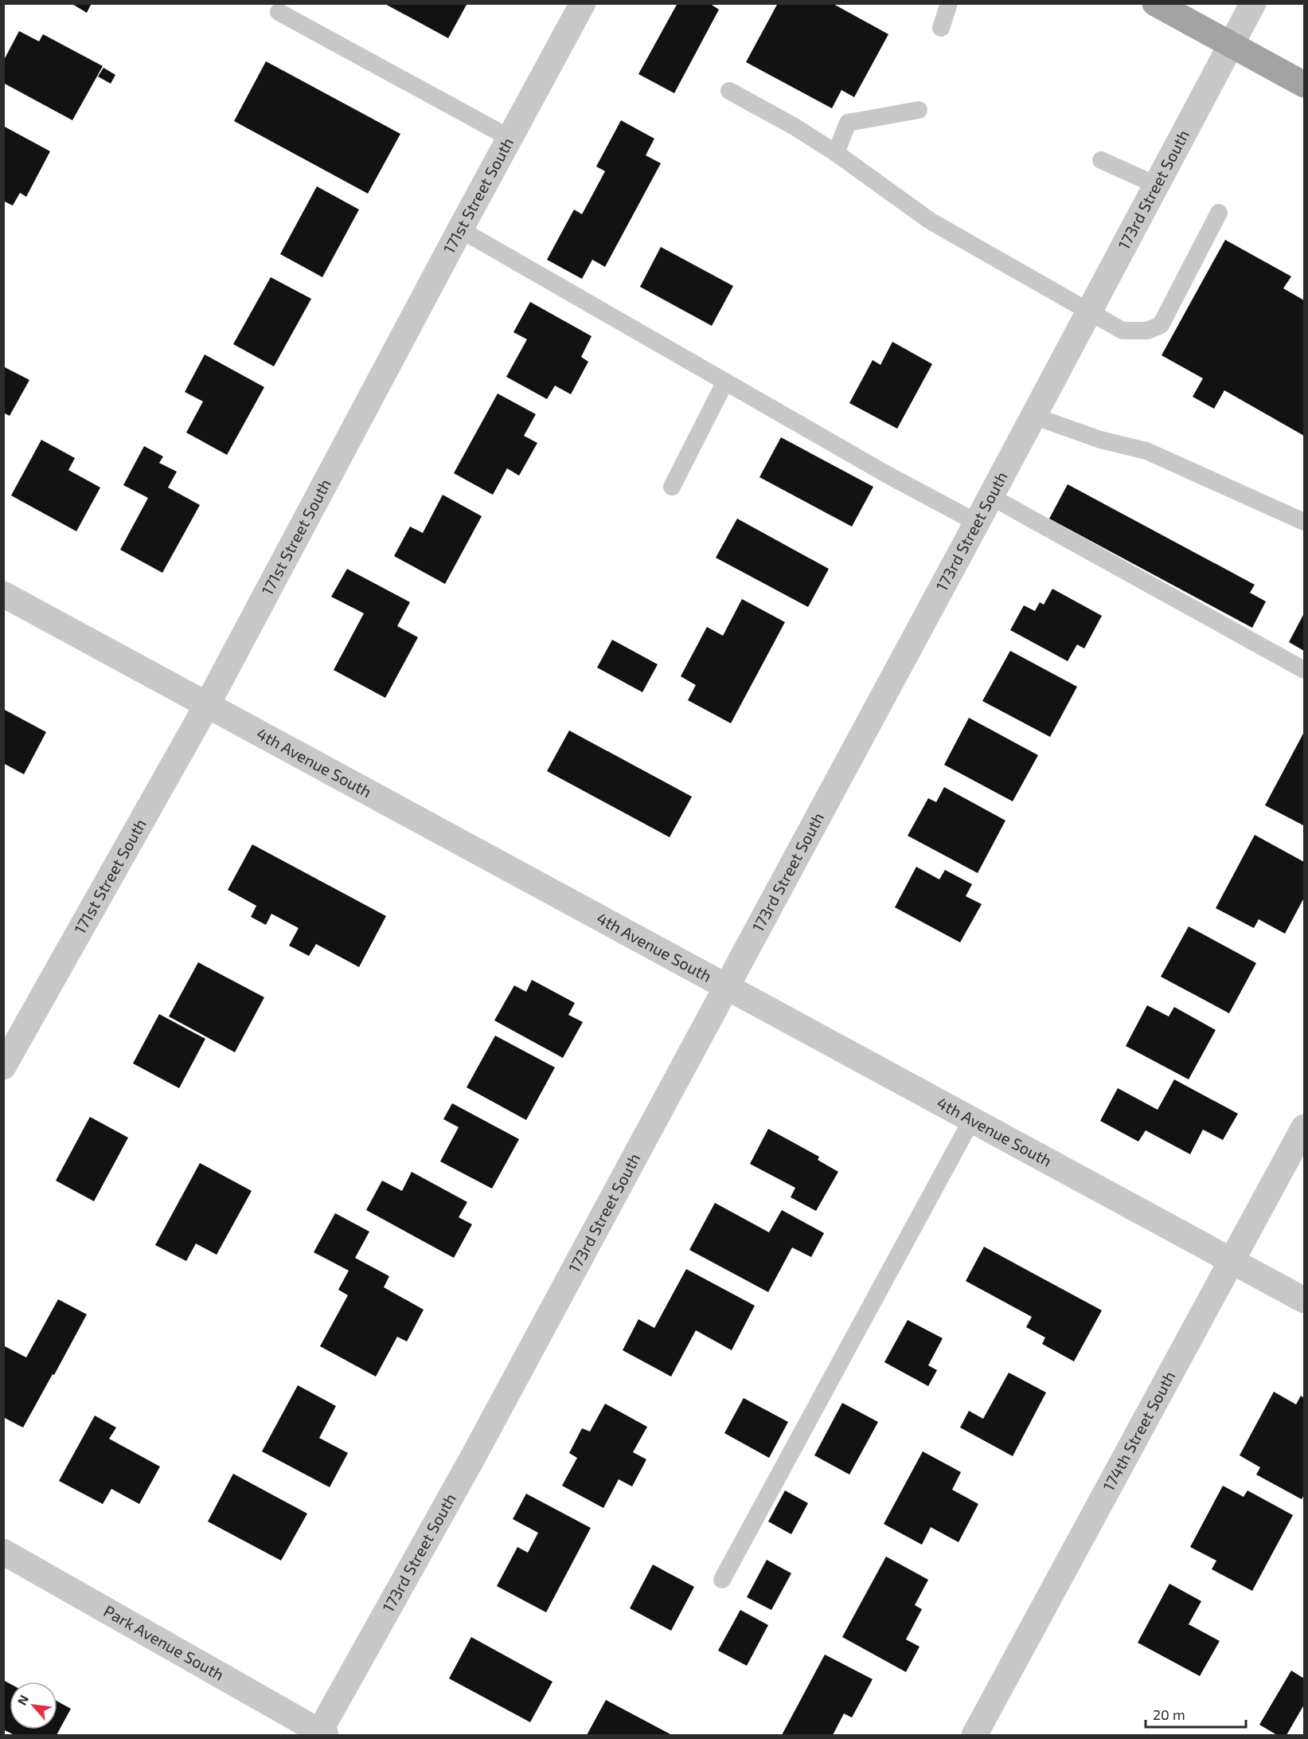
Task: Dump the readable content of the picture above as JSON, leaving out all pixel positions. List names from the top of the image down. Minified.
{"streets":{"street":["173rd Street South","171st Street South","4th Avenue South","174th Street South","Park Avenue South"]},"crossings":[["173rd Street South","4th Avenue South"],["173rd Street South","Park Avenue South"],["171st Street South","4th Avenue South"],["4th Avenue South","174th Street South"]],"scale_bar":"20 m","north":"top left"}
